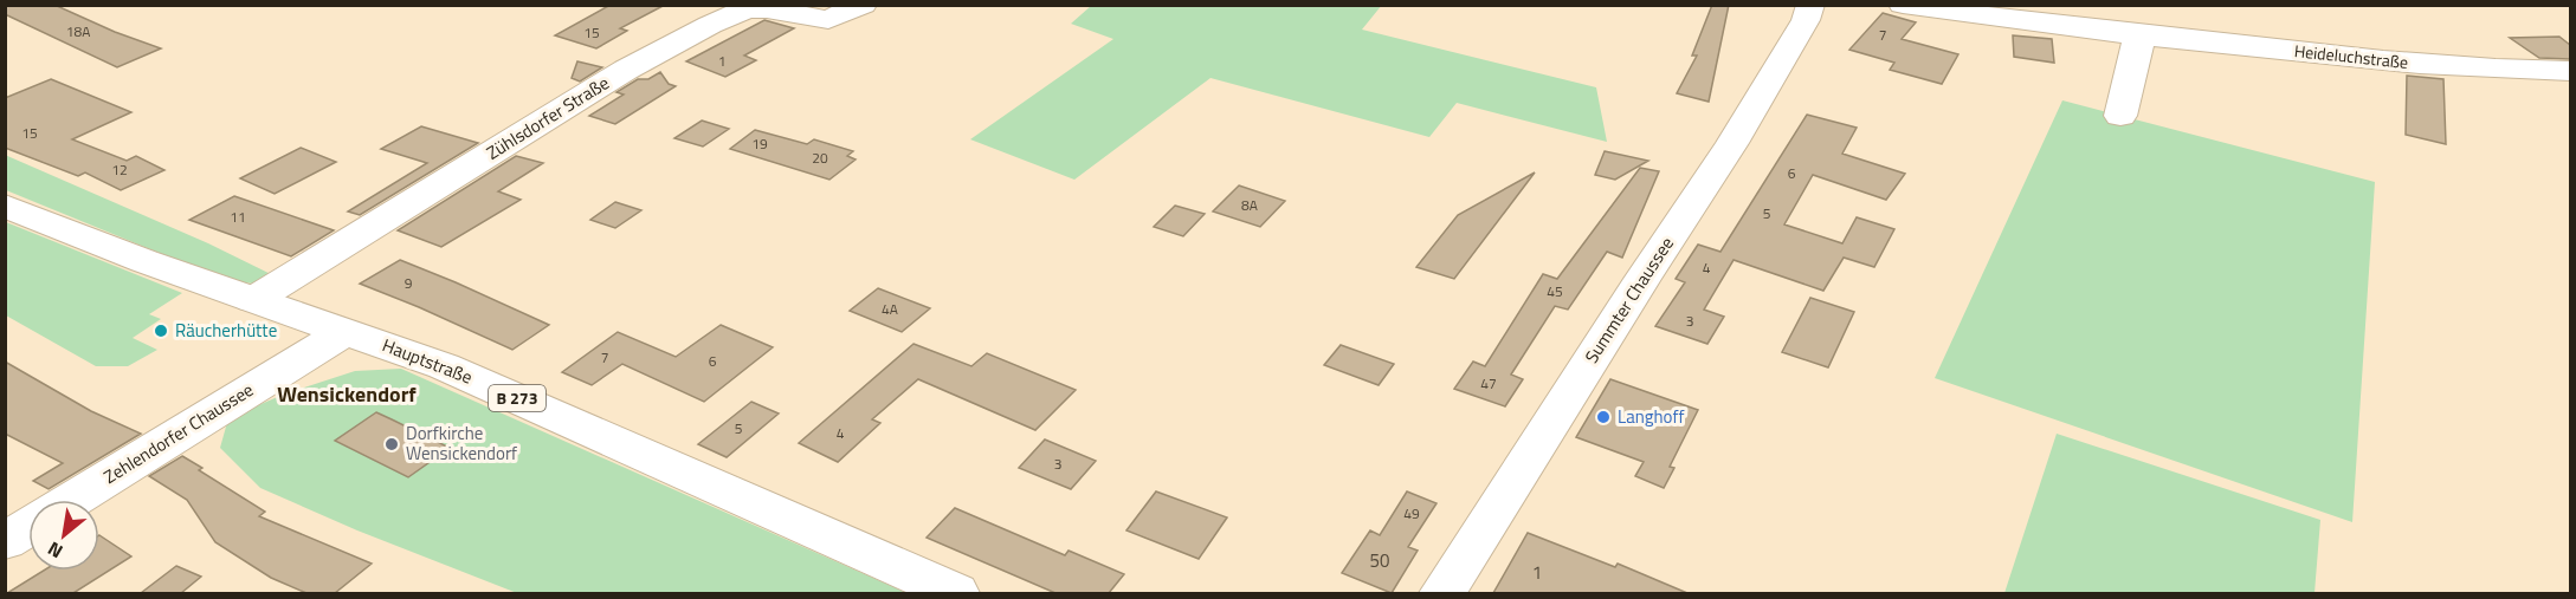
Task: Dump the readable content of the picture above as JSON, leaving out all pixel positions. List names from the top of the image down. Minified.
{"streets":{"main road":["Heideluchstraße","Zühlsdorfer Straße","Summter Chaussee","Hauptstraße","B 273","Zehlendorfer Chaussee"]},"crossings":[["Zühlsdorfer Straße","Hauptstraße"],["Hauptstraße","Zehlendorfer Chaussee"]],"districts":["Wensickendorf"],"places":["Räucherhütte","Langhoff","Dorfkirche Wensickendorf"],"house_numbers":["18A","15","7","1","15","19","20","12","6","8A","5","11","4","9","45","4A","3","7","6","47","5","4","3","49","50","1"],"north":"bottom left"}
